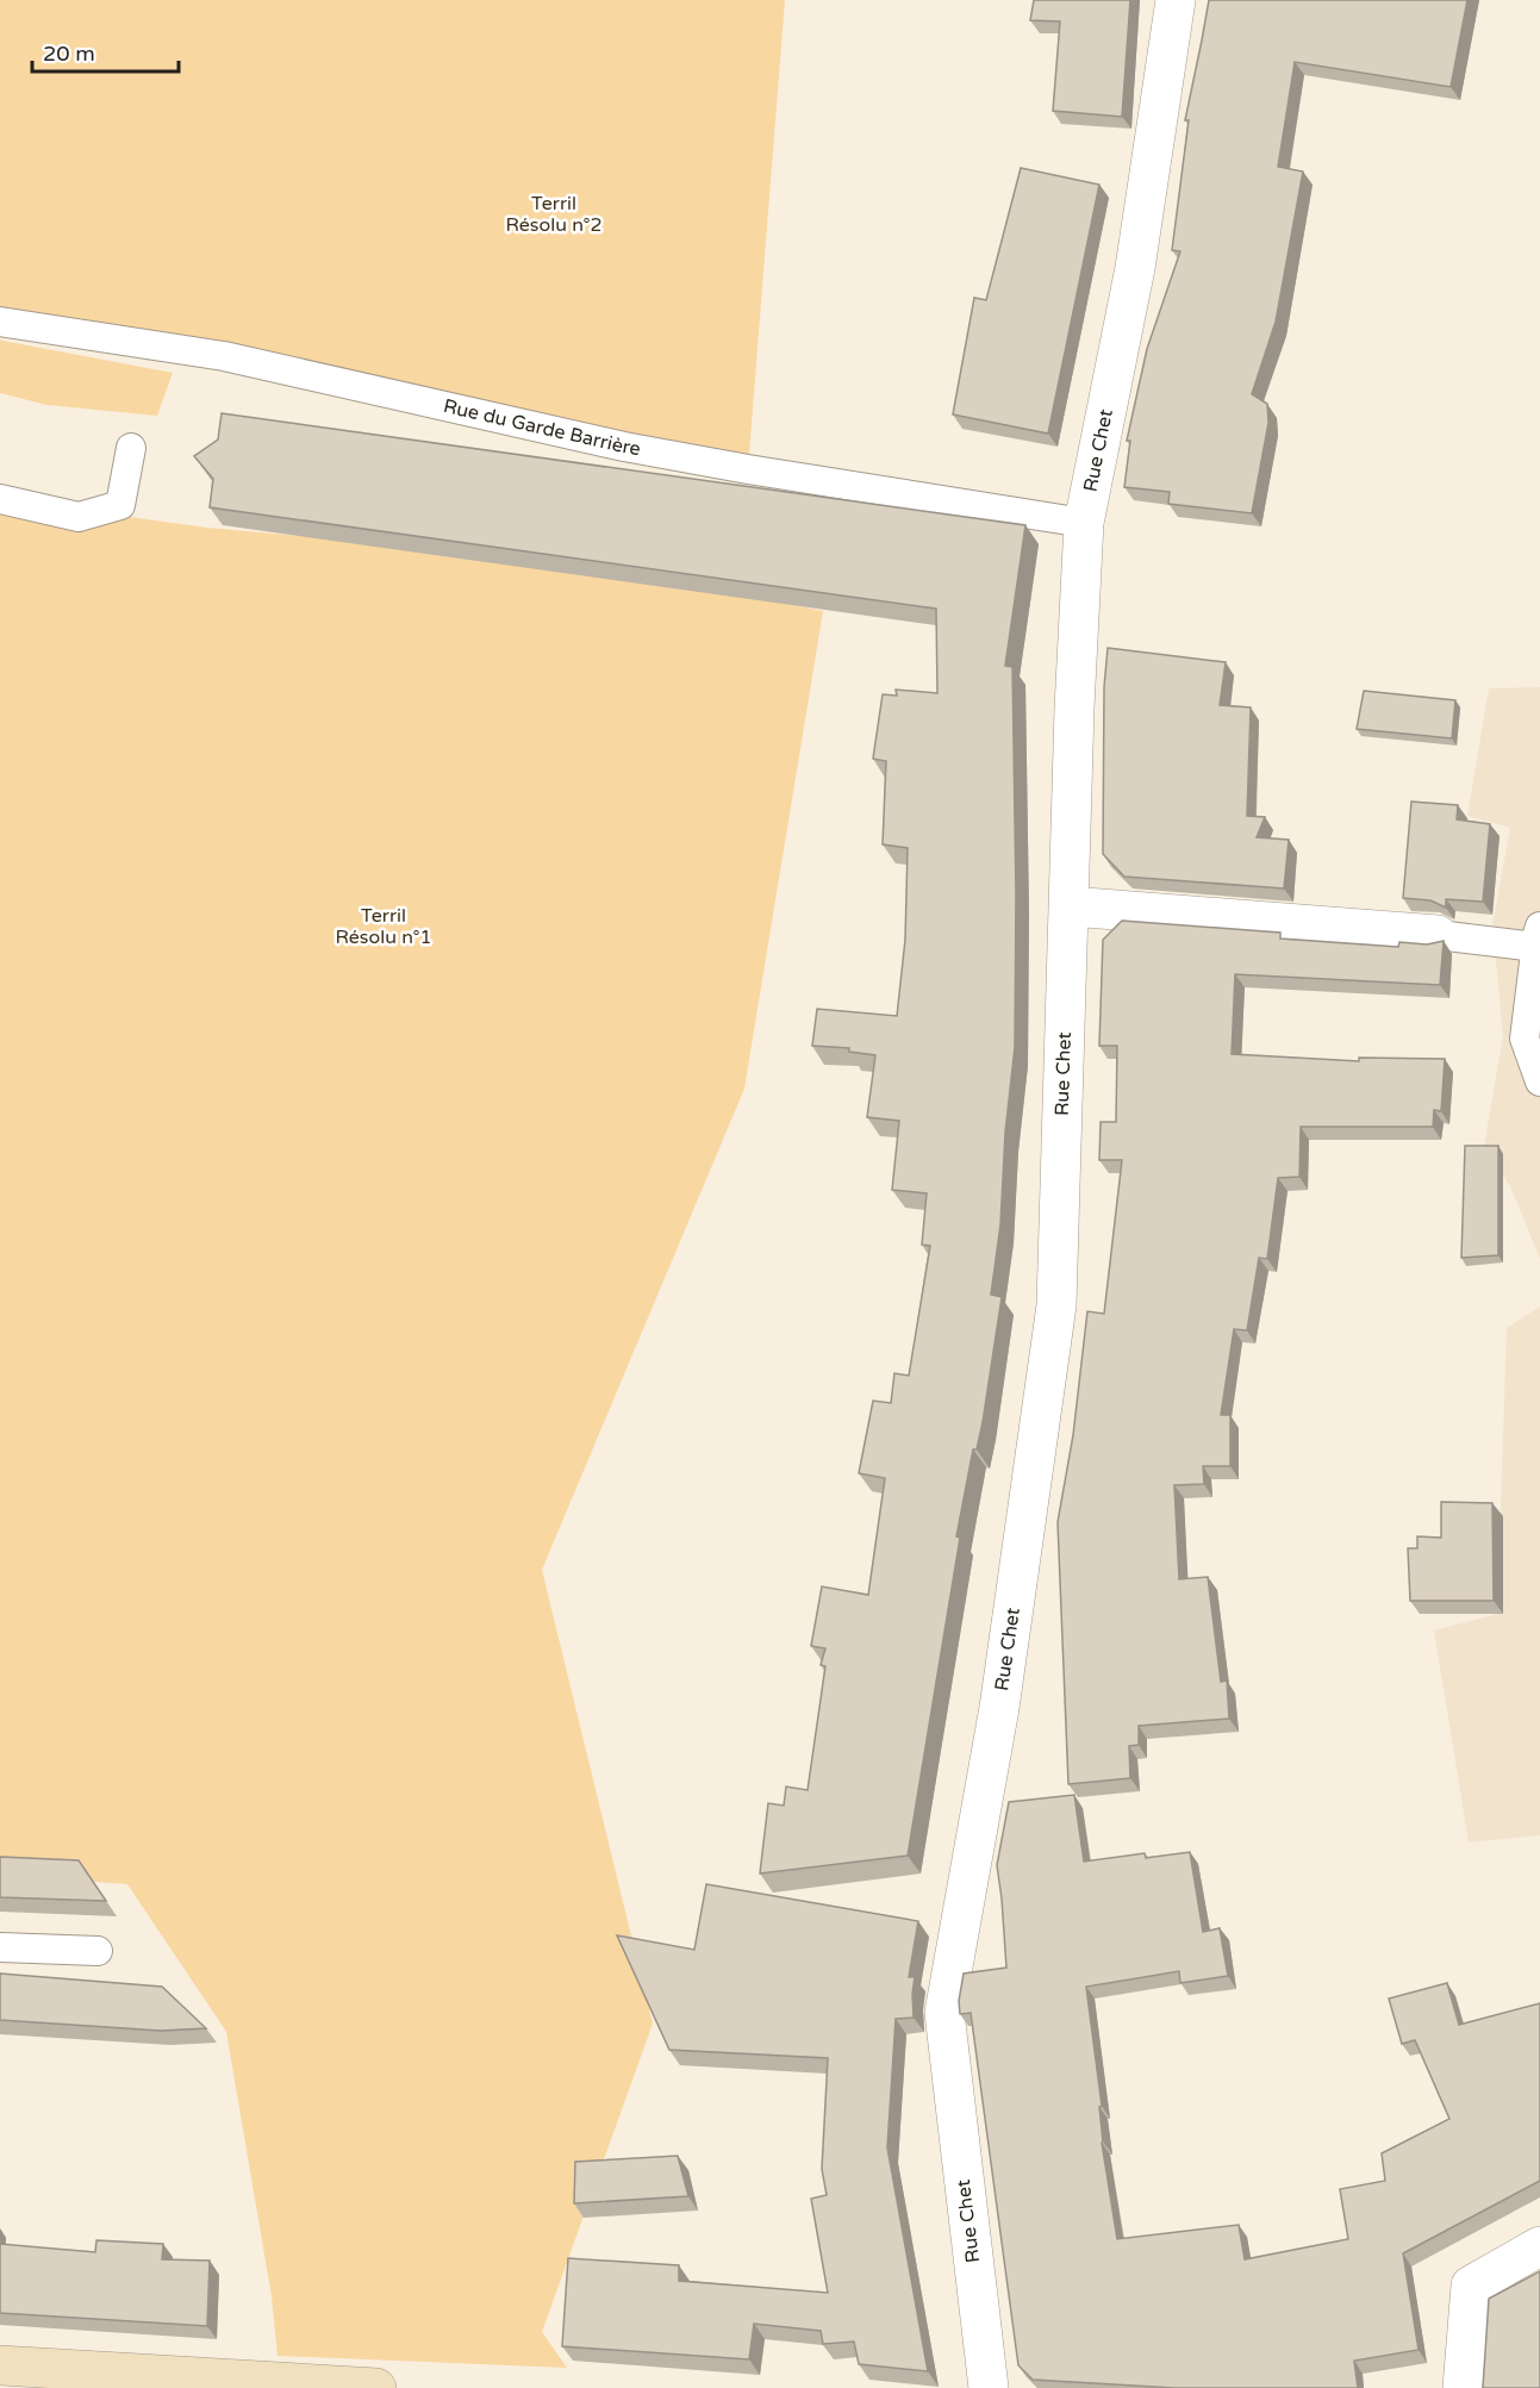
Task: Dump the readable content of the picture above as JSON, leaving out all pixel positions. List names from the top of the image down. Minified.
{"streets":{"street":["Rue Chet"],"lane":["Rue du Garde Barrière"]},"crossings":[["Rue du Garde Barrière","Rue Chet"]],"parks":["Terril Résolu n°2","Terril Résolu n°1"],"scale_bar":"20 m"}
